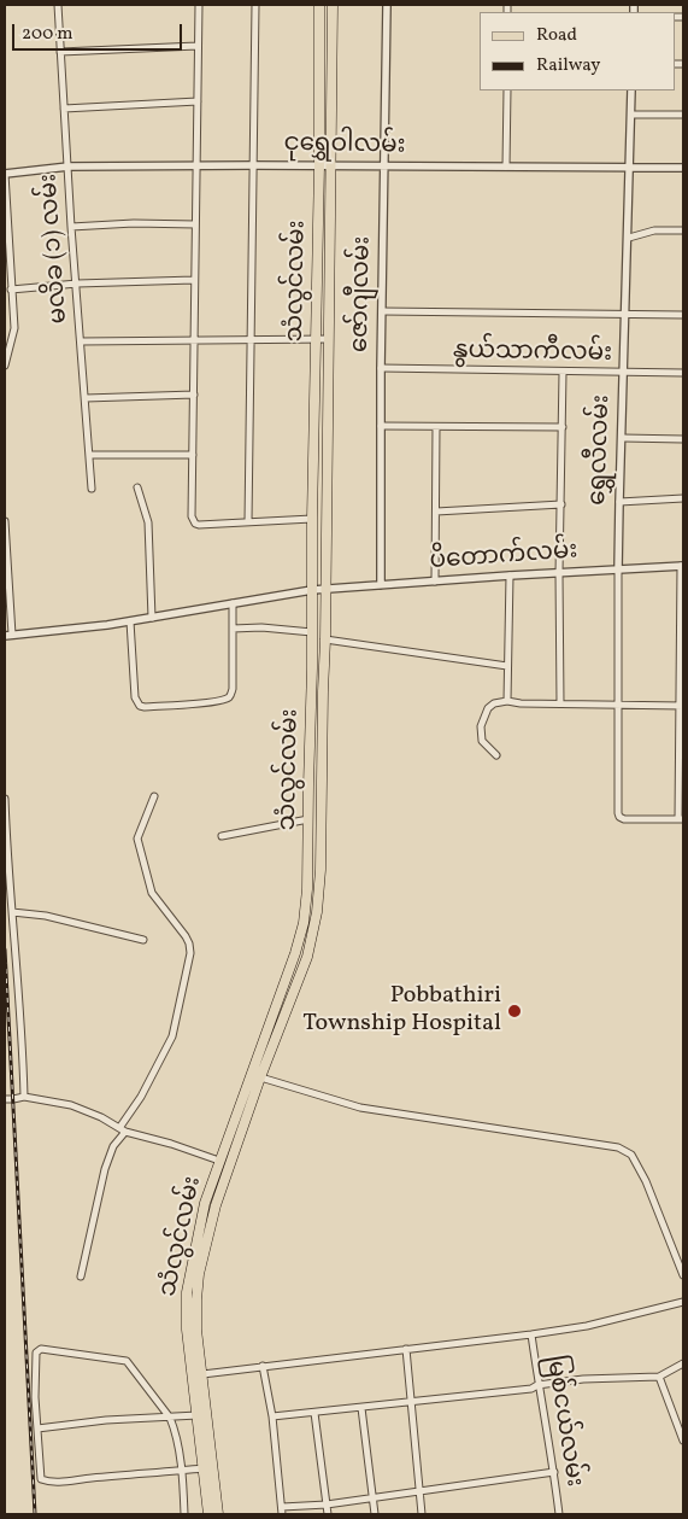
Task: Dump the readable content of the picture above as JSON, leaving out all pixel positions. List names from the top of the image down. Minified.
{"streets":{"main road":["သံလွင်လမ်း"],"street":["ငုရွှေဝါလမ်း","မလိခ (၁) လမ်း","ဇော်ဂျီလမ်း","နွယ်သာကီလမ်း","ရွှေလီလမ်း","ပိတောက်လမ်း","မြစ်ငယ်လမ်း"]},"crossings":[["ငုရွှေဝါလမ်း","မလိခ (၁) လမ်း"],["ငုရွှေဝါလမ်း","သံလွင်လမ်း"],["ငုရွှေဝါလမ်း","ဇော်ဂျီလမ်း"],["ငုရွှေဝါလမ်း","ရွှေလီလမ်း"],["သံလွင်လမ်း","ပိတောက်လမ်း"],["ဇော်ဂျီလမ်း","နွယ်သာကီလမ်း"],["ဇော်ဂျီလမ်း","ပိတောက်လမ်း"],["နွယ်သာကီလမ်း","ရွှေလီလမ်း"],["ရွှေလီလမ်း","ပိတောက်လမ်း"]],"places":["Pobbathiri Township Hospital"],"legend":["Road","Railway"],"scale_bar":"200 m"}
